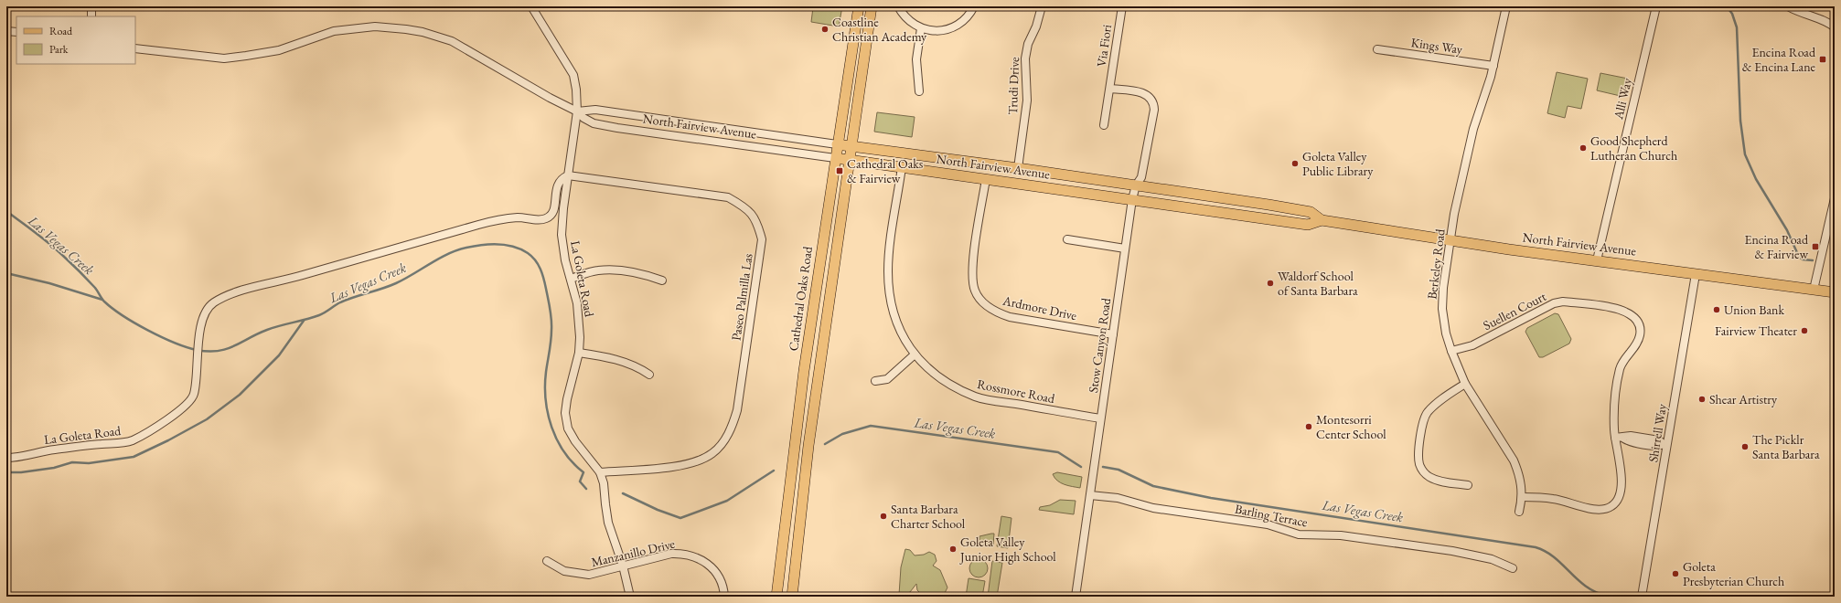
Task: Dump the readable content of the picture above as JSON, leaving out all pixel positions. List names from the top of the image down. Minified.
{"streets":{"main road":["North Fairview Avenue","Cathedral Oaks Road"],"street":["Via Fiori","Kings Way","Trudi Drive","Alli Way","Berkeley Road","La Goleta Road","Paseo Palmilla Las","Ardmore Drive","Suellen Court","Stow Canyon Road","Rossmore Road","Shirrell Way","Barling Terrace","Manzanillo Drive"]},"crossings":[["Via Fiori","Stow Canyon Road"],["Kings Way","Berkeley Road"],["Trudi Drive","North Fairview Avenue"],["Alli Way","North Fairview Avenue"],["North Fairview Avenue","Berkeley Road"],["North Fairview Avenue","La Goleta Road"],["North Fairview Avenue","Cathedral Oaks Road"],["North Fairview Avenue","Ardmore Drive"],["North Fairview Avenue","Stow Canyon Road"],["North Fairview Avenue","Rossmore Road"],["North Fairview Avenue","Shirrell Way"],["Berkeley Road","Suellen Court"],["La Goleta Road","Paseo Palmilla Las"],["La Goleta Road","Manzanillo Drive"],["Ardmore Drive","Stow Canyon Road"],["Stow Canyon Road","Rossmore Road"],["Stow Canyon Road","Barling Terrace"]],"water":["Las Vegas Creek"],"places":{"other":["Coastline Christian Academy","Good Shepherd Lutheran Church","Goleta Valley Public Library","Waldorf School of Santa Barbara","Union Bank","Fairview Theater","Shear Artistry","Montesorri Center School","The Picklr Santa Barbara","Santa Barbara Charter School","Goleta Valley Junior High School","Goleta Presbyterian Church"],"transit":["Encina Road & Encina Lane","Cathedral Oaks & Fairview","Encina Road & Fairview"]},"legend":["Road","Park"]}
